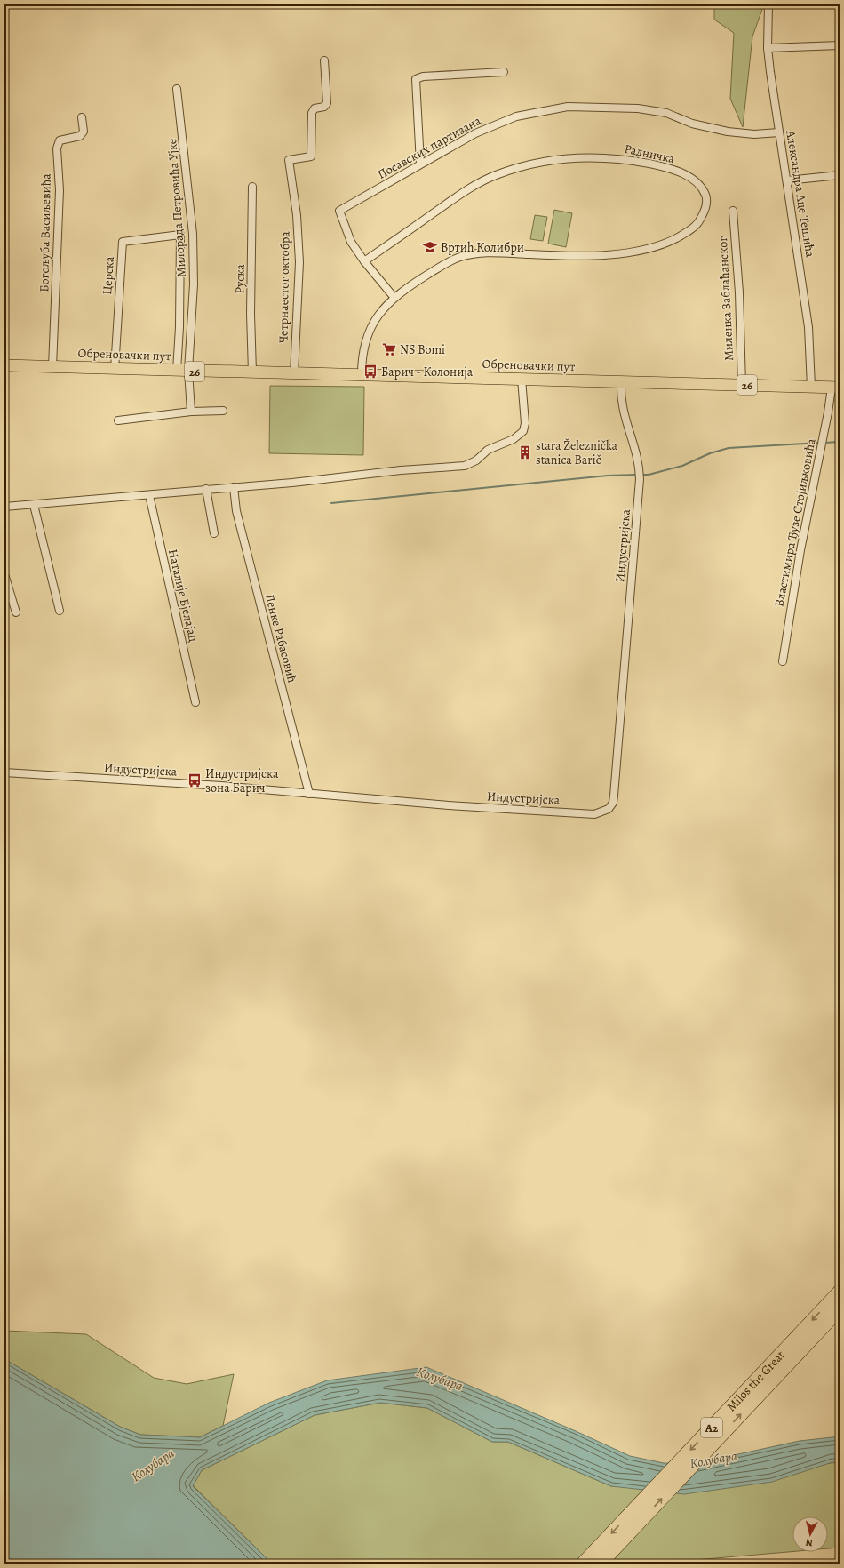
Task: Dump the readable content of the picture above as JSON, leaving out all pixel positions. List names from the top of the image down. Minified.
{"streets":{"highway":["Milos the Great","A2"],"main road":["Обреновачки пут","26"],"street":["Посавских партизана","Радничка","Александра Аце Тешића","Милорада Петровића Ујке","Богољуба Васиљевића","Церска","Руска","Четрнаестог октобра","Миленка Заблаћанског","Властимира Ђузе Стојиљковића","Индустријска","Наталије Бјелајац","Ленке Рабасовић"]},"crossings":[["Посавских партизана","Радничка"],["Посавских партизана","Александра Аце Тешића"],["Радничка","Обреновачки пут"],["Александра Аце Тешића","Обреновачки пут"],["Милорада Петровића Ујке","Церска"],["Милорада Петровића Ујке","Обреновачки пут"],["Богољуба Васиљевића","Обреновачки пут"],["Церска","Обреновачки пут"],["Руска","Обреновачки пут"],["Четрнаестог октобра","Обреновачки пут"],["Миленка Заблаћанског","Обреновачки пут"],["Обреновачки пут","Властимира Ђузе Стојиљковића"],["Обреновачки пут","Индустријска"],["Индустријска","Ленке Рабасовић"]],"water":["Колубара"],"places":{"school or university":["Вртић Колибри"],"supermarket":["NS Bomi"],"bus stop":["Барич - Колонија","Индустријска зона Барич"],"building":["stara Železnička stanica Barič"]},"north":"bottom"}
